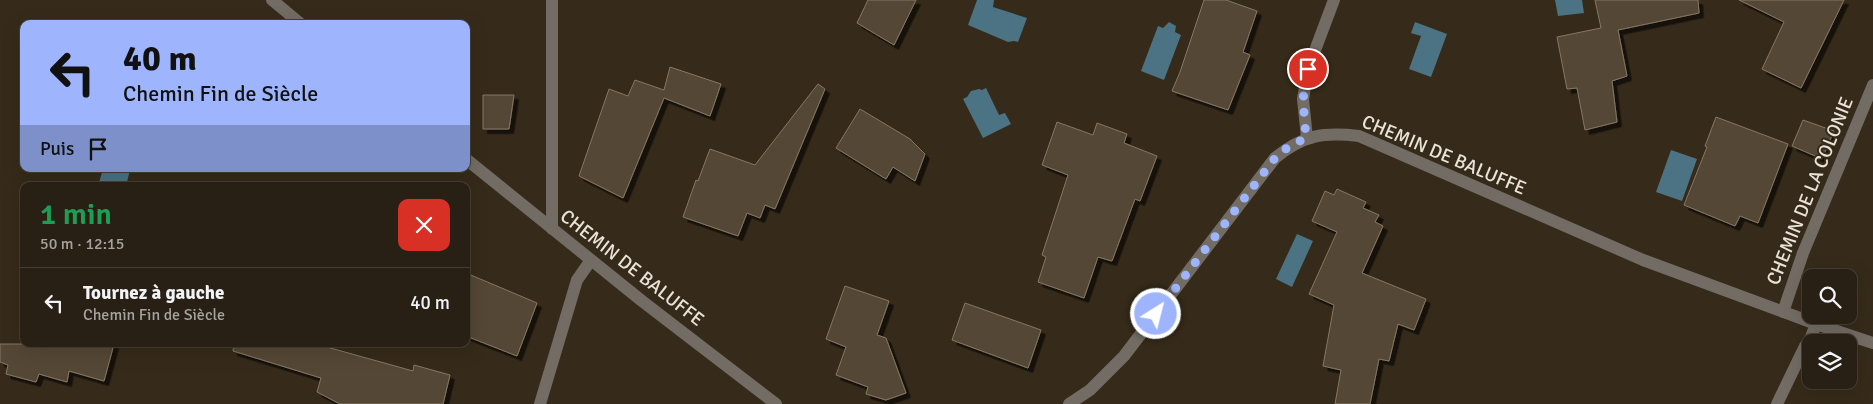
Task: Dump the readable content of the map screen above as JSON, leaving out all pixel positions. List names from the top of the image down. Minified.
{"streets":{"street":["CHEMIN DE BALUFFE","CHEMIN DE LA COLONIE"]},"crossings":[["CHEMIN DE BALUFFE","CHEMIN DE LA COLONIE"]],"page":{"turn":["40 m","Chemin Fin de Siècle"],"then":"Puis","heading":["1 min","50 m · 12:15"],"list":[{"name":"Tournez à gauche","note":"Chemin Fin de Siècle","value":"40 m"}]}}
